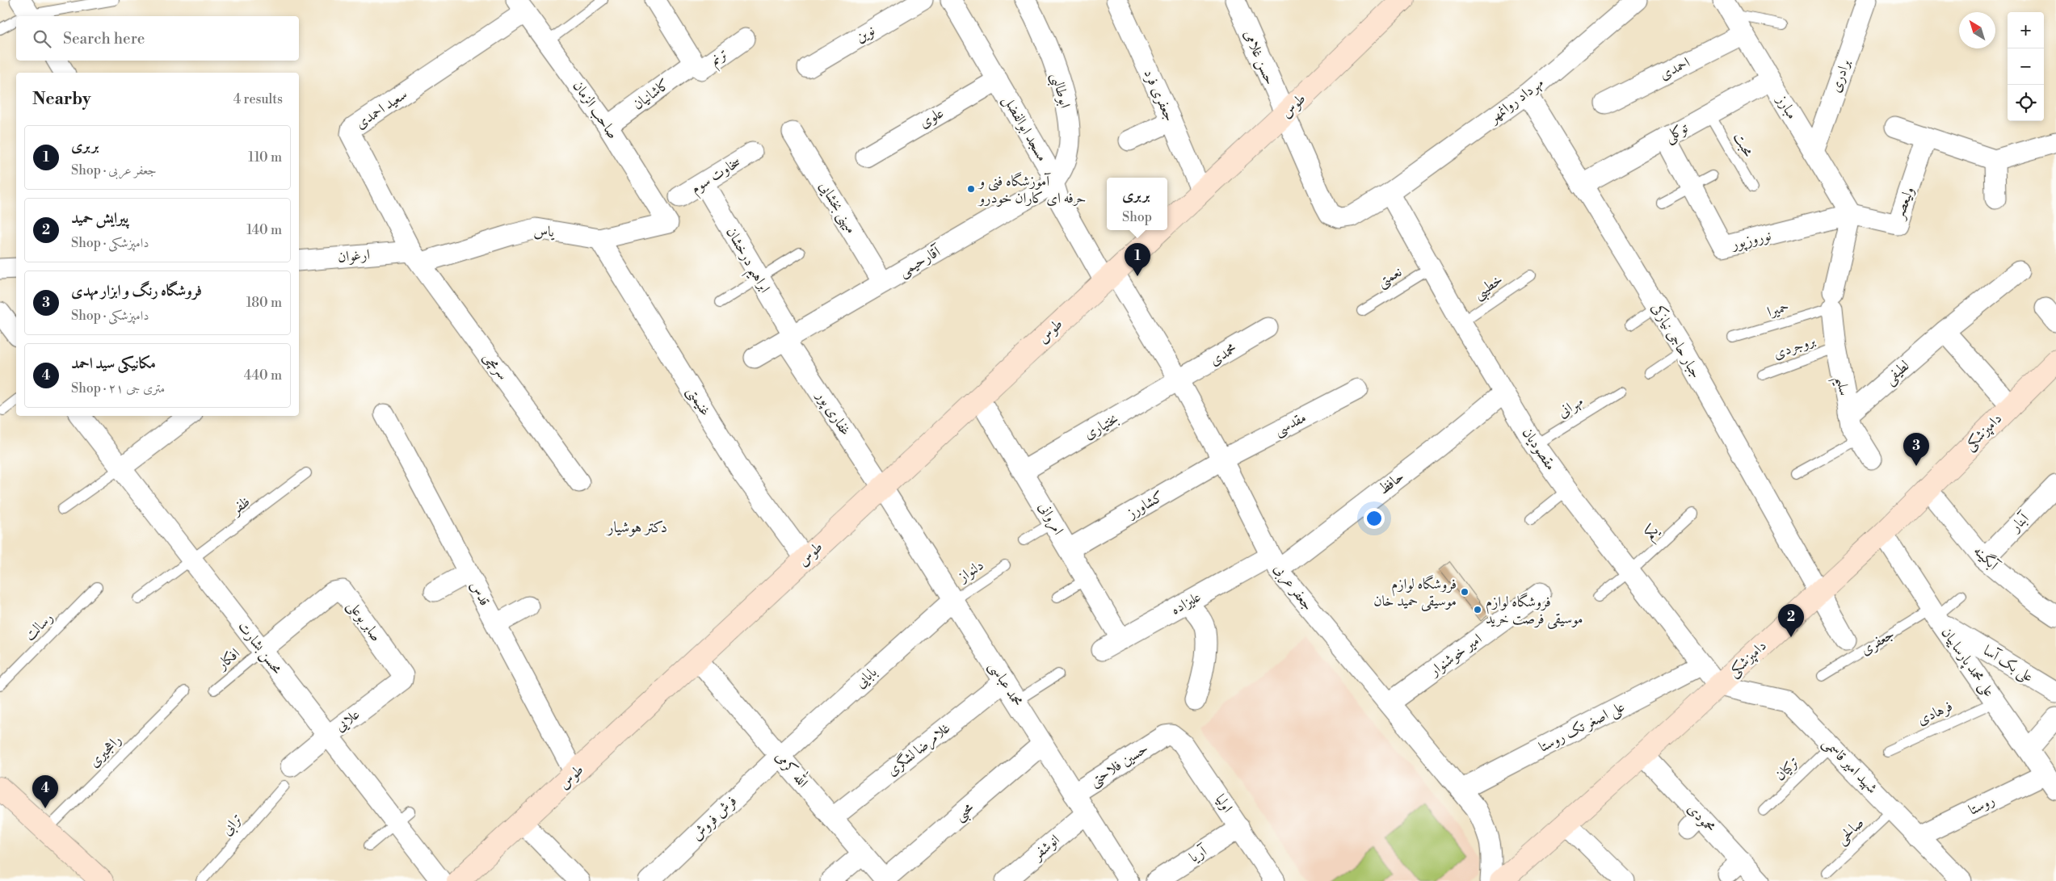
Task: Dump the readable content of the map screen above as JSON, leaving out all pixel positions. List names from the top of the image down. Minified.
{"streets":{"street":["نوین","ترنم","حسن غلامی","احمدی","برادری","ابوطالبی","کاشانیان","جعفری فرد","مهرداد روانمهر","طوس","مبارز","سعید احمدی","صاحب الزمان","علوی","مسجد ابوالفضل","توکلی","سخاوت سوم","ولیعصر","میهنی بخشایی","یاس","نوروزپور","ارغوان","ابراهیم درخشان","آقارحیمی","جبار حاجی نیازکی","محمدی","سرمچی","لطیفی","سلیم","غنیمتی","غفاری پور","مقدسی","بختیاری","دامپزشکی","مقصودیان","حافظ","کشاورز","امروانی","آبنار","آبگینه","جعفر عربی","قدس","علیزاده","صابر بوعلی","جعفری","محسن بشارت","امیر خوشنوار","علی محمد پارساییان","علی بک آسا","بابایی","محمد عباسی","علایی","علی اصغر تک روستا","غلامرضا لشگری","حسین فلاحتی","شهید امیر قاسمی","الله کرمی","اولیا","روستا","محبی","فرش فروش","محمودی","انوشفر","آریا"],"lane":["محبت","نعمتی","خطیبی","حمیرا","بروجردی","مهرانی","ظفر","یکم","دلنواز","رسالت","افکار","فرهادی","راهجيری","ترکیان","ترابی","صالحی"]},"crossings":[["ترنم","کاشانیان"],["حسن غلامی","مهرداد روانمهر"],["حسن غلامی","طوس"],["حسن غلامی","مقصودیان"],["احمدی","مبارز"],["برادری","مبارز"],["ابوطالبی","مسجد ابوالفضل"],["ابوطالبی","آقارحیمی"],["کاشانیان","صاحب الزمان"],["جعفری فرد","طوس"],["مهرداد روانمهر","جبار حاجی نیازکی"],["مهرداد روانمهر","مقصودیان"],["طوس","مسجد ابوالفضل"],["طوس","غنیمتی"],["طوس","غفاری پور"],["طوس","امروانی"],["طوس","جعفر عربی"],["طوس","قدس"],["طوس","محمد عباسی"],["طوس","الله کرمی"],["مبارز","توکلی"],["مبارز","ولیعصر"],["مبارز","نوروزپور"],["مبارز","سلیم"],["سعید احمدی","صاحب الزمان"],["سعید احمدی","یاس"],["سعید احمدی","ارغوان"],["سعید احمدی","سرمچی"],["صاحب الزمان","یاس"],["علوی","مسجد ابوالفضل"],["مسجد ابوالفضل","آقارحیمی"],["مسجد ابوالفضل","جعفر عربی"],["توکلی","محبت"],["توکلی","نوروزپور"],["توکلی","جبار حاجی نیازکی"],["سخاوت سوم","ابراهیم درخشان"],["ولیعصر","نوروزپور"],["ولیعصر","سلیم"],["میهنی بخشایی","آقارحیمی"],["یاس","ارغوان"],["یاس","سرمچی"],["یاس","غنیمتی"],["نوروزپور","سلیم"],["ارغوان","سرمچی"],["ابراهیم درخشان","آقارحیمی"],["ابراهیم درخشان","غفاری پور"],["آقارحیمی","غفاری پور"],["نعمتی","مقصودیان"],["خطیبی","مقصودیان"],["حمیرا","سلیم"],["جبار حاجی نیازکی","دامپزشکی"],["جبار حاجی نیازکی","جعفری"],["بروجردی","سلیم"],["محمدی","بختیاری"],["محمدی","جعفر عربی"],["لطیفی","سلیم"],["مهرانی","مقصودیان"],["غفاری پور","محمد عباسی"],["مقدسی","کشاورز"],["مقدسی","جعفر عربی"],["بختیاری","امروانی"],["بختیاری","جعفر عربی"],["دامپزشکی","مقصودیان"],["دامپزشکی","آبگینه"],["دامپزشکی","جعفری"],["دامپزشکی","علی محمد پارساییان"],["دامپزشکی","شهید امیر قاسمی"],["دامپزشکی","محمودی"],["مقصودیان","حافظ"],["مقصودیان","یکم"],["مقصودیان","علی اصغر تک روستا"],["مقصودیان","شهید امیر قاسمی"],["حافظ","جعفر عربی"],["حافظ","علیزاده"],["کشاورز","امروانی"],["کشاورز","جعفر عربی"],["ظفر","محسن بشارت"],["امروانی","علیزاده"],["آبنار","آبگینه"],["دلنواز","بابایی"],["دلنواز","محمد عباسی"],["جعفر عربی","علیزاده"],["جعفر عربی","امیر خوشنوار"],["جعفر عربی","علی اصغر تک روستا"],["صابر بوعلی","محسن بشارت"],["صابر بوعلی","افکار"],["صابر بوعلی","علایی"],["جعفری","علی محمد پارساییان"],["جعفری","علی بک آسا"],["محسن بشارت","افکار"],["محسن بشارت","علایی"],["علی محمد پارساییان","علی بک آسا"],["علی محمد پارساییان","فرهادی"],["علی محمد پارساییان","روستا"],["بابایی","محمد عباسی"],["بابایی","الله کرمی"],["بابایی","فرش فروش"],["محمد عباسی","غلامرضا لشگری"],["محمد عباسی","حسین فلاحتی"],["محمد عباسی","محبی"],["محمد عباسی","انوشفر"],["غلامرضا لشگری","الله کرمی"],["حسین فلاحتی","اولیا"],["شهید امیر قاسمی","ترکیان"],["شهید امیر قاسمی","روستا"],["شهید امیر قاسمی","صالحی"],["الله کرمی","محبی"],["الله کرمی","فرش فروش"],["اولیا","آریا"]],"districts":["دکتر هوشیار"],"places":["آموزشگاه فنی و حرفه ای کاران خودرو","فروشگاه لوازم موسیقی حمید خان","فروشگاه لوازم موسیقی فرصت خرید"],"north":"top left","page":{"map_buttons":["+","−"],"search":"Search here","heading":["Nearby","4 results"],"list":[{"mark":"1","name":"بربری","note":"Shop · جعفر عربی","value":"110 m"},{"mark":"2","name":"پیرایش حمید","note":"Shop · دامپزشکی","value":"140 m"},{"mark":"3","name":"فروشگاه رنگ و ابزار مهدی","note":"Shop · دامپزشکی","value":"180 m"},{"mark":"4","name":"مکانیکی سید احمد","note":"Shop · ۲۱ متری جی","value":"440 m"}],"popup":["بربری","Shop"],"pins":["1","3","2","4"]}}
